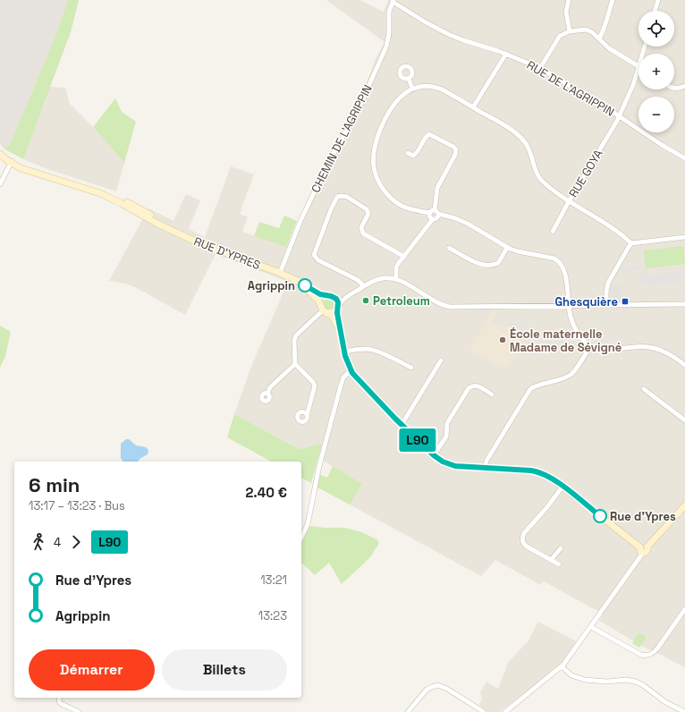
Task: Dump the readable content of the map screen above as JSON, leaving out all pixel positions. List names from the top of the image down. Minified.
{"streets":{"main road":["RUE D'YPRES"],"street":["RUE DE L'AGRIPPIN","CHEMIN DE L'AGRIPPIN","RUE GOYA"]},"crossings":[["RUE DE L'AGRIPPIN","CHEMIN DE L'AGRIPPIN"],["RUE DE L'AGRIPPIN","RUE GOYA"],["CHEMIN DE L'AGRIPPIN","RUE D'YPRES"]],"places":{"other":["Agrippin","Petroleum","École maternelle Madame de Sévigné","Rue d'Ypres"],"transit":["Ghesquière"]},"lines":["bus line L90"],"page":{"on_map":"L90","map_buttons":["+","−"],"heading":["6 min","13:17 – 13:23 · Bus","2.40 €"],"legs":["4","L90"],"list":[{"name":"Rue d'Ypres","value":"13:21"},{"name":"Agrippin","value":"13:23"}],"buttons":["Démarrer","Billets"]}}
